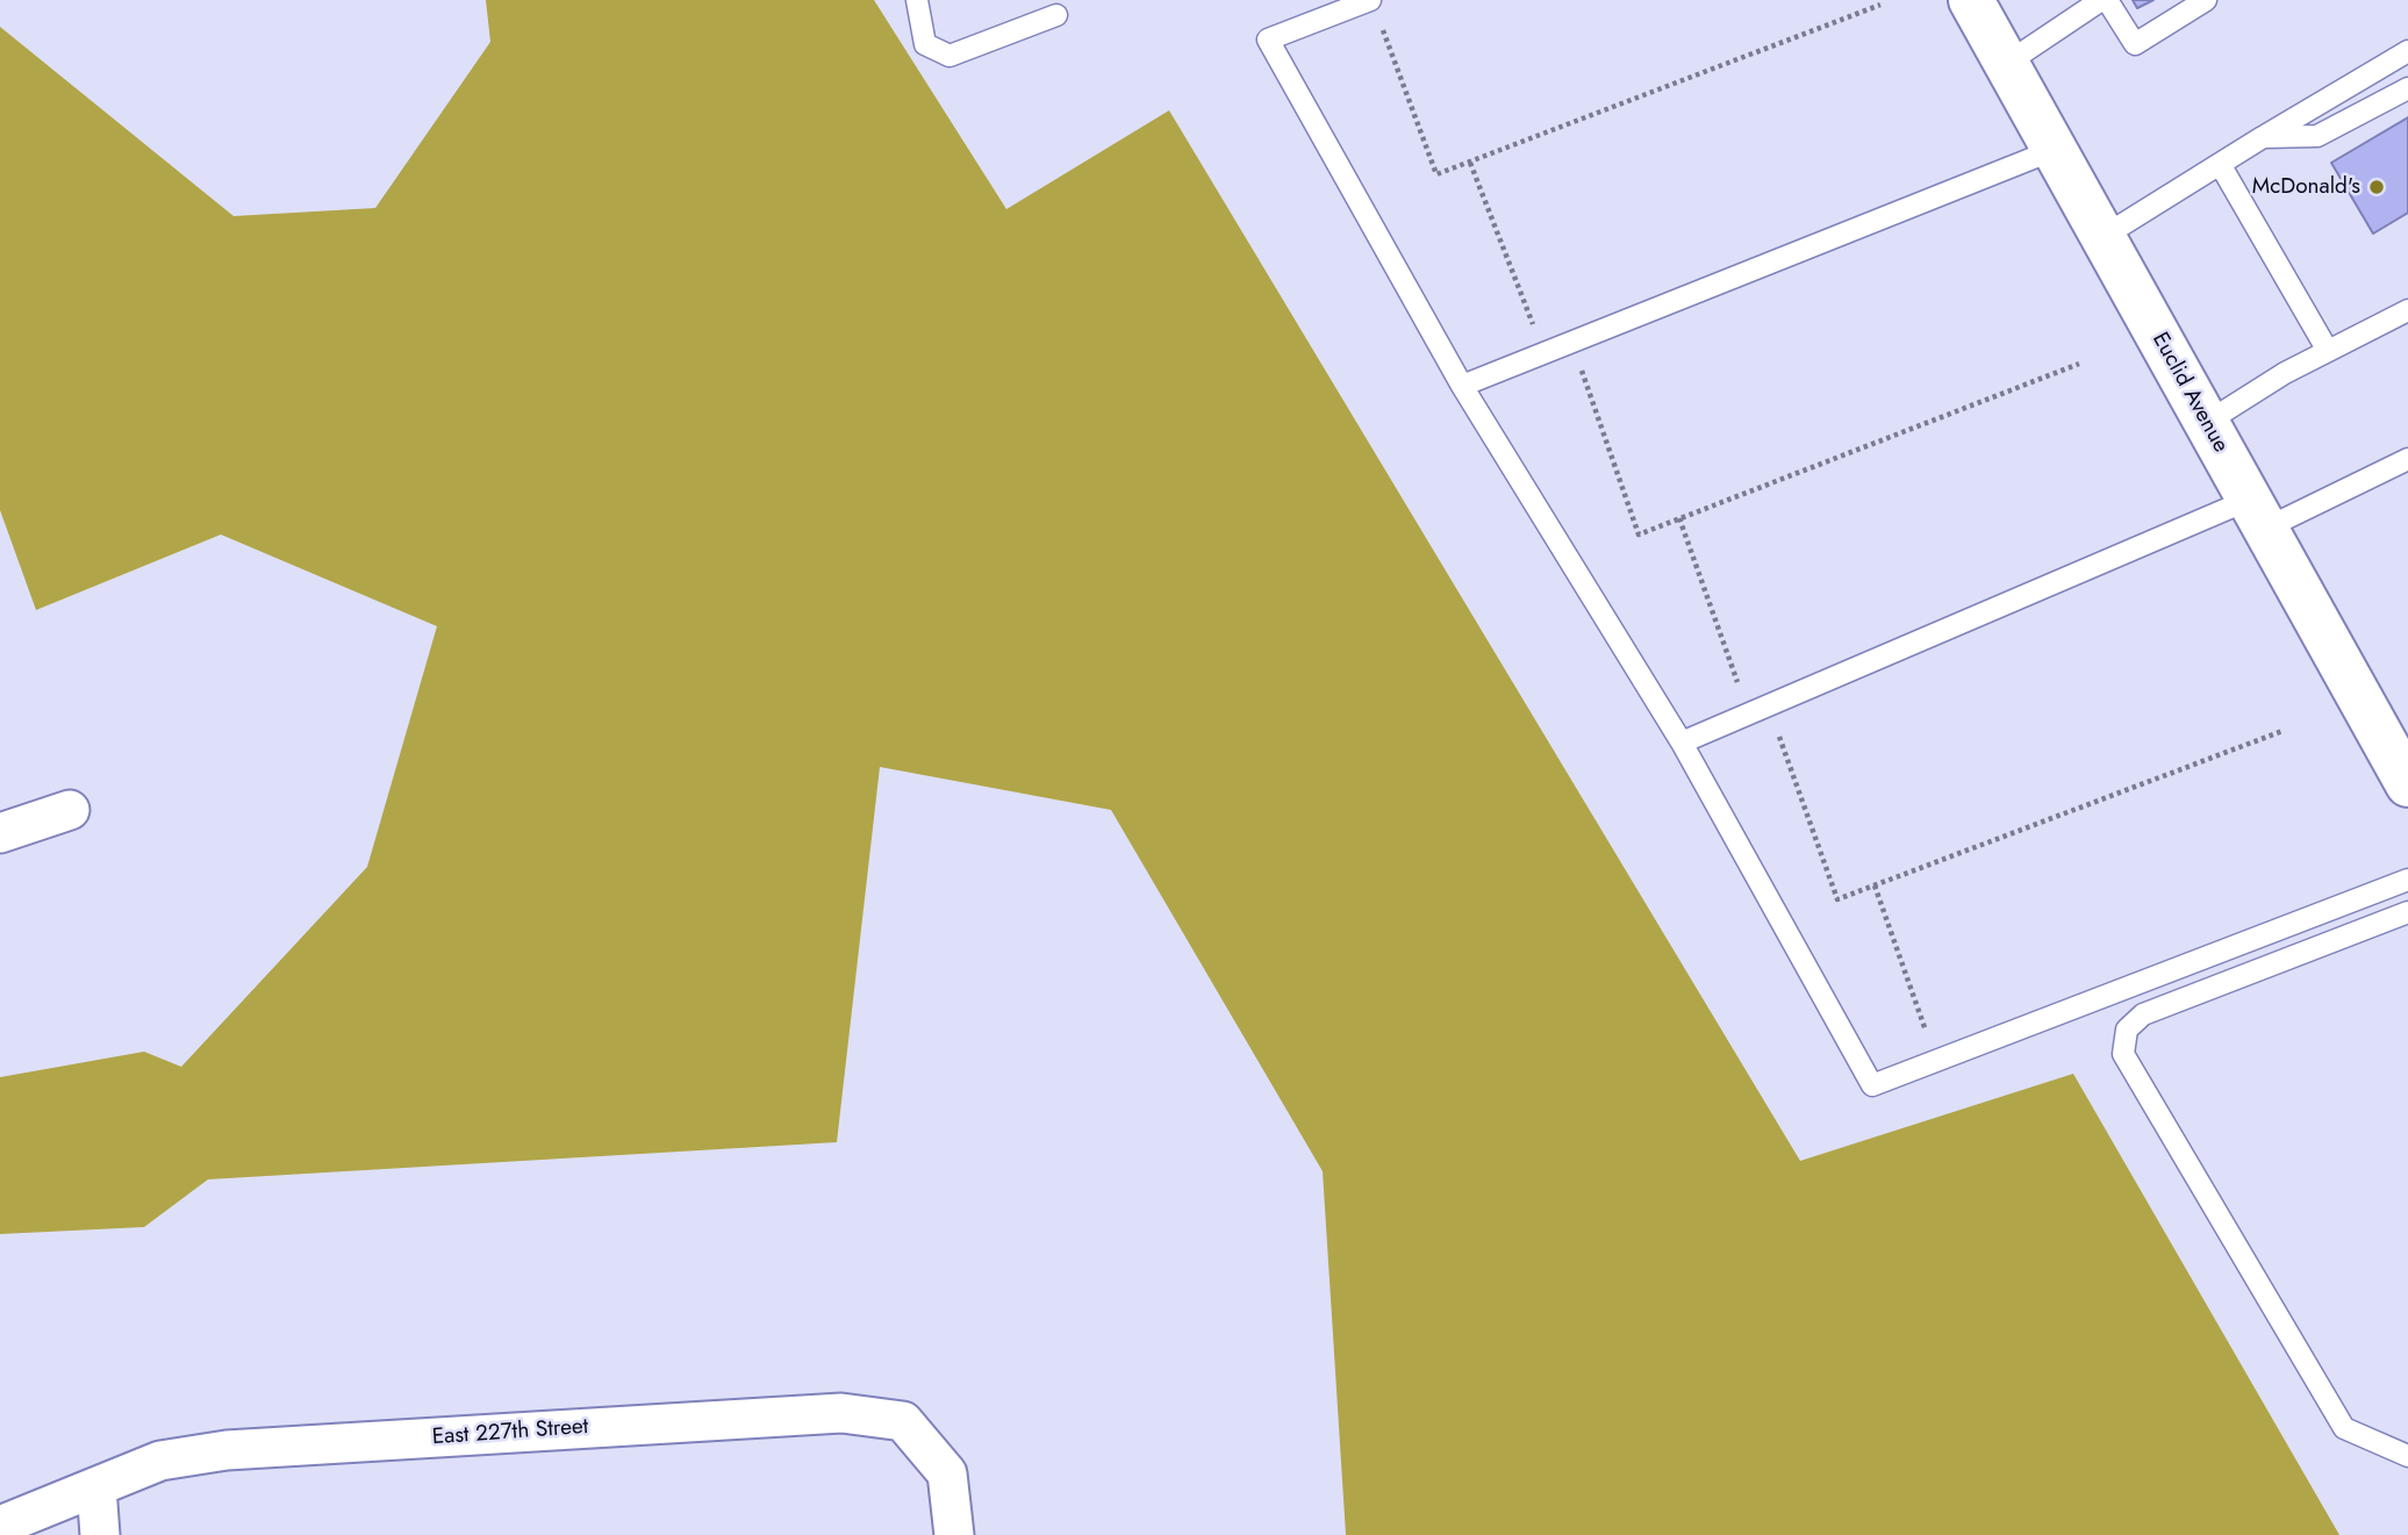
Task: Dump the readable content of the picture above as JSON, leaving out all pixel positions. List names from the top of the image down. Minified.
{"streets":{"main road":["Euclid Avenue"],"street":["East 227th Street"]},"places":["McDonald's"]}
